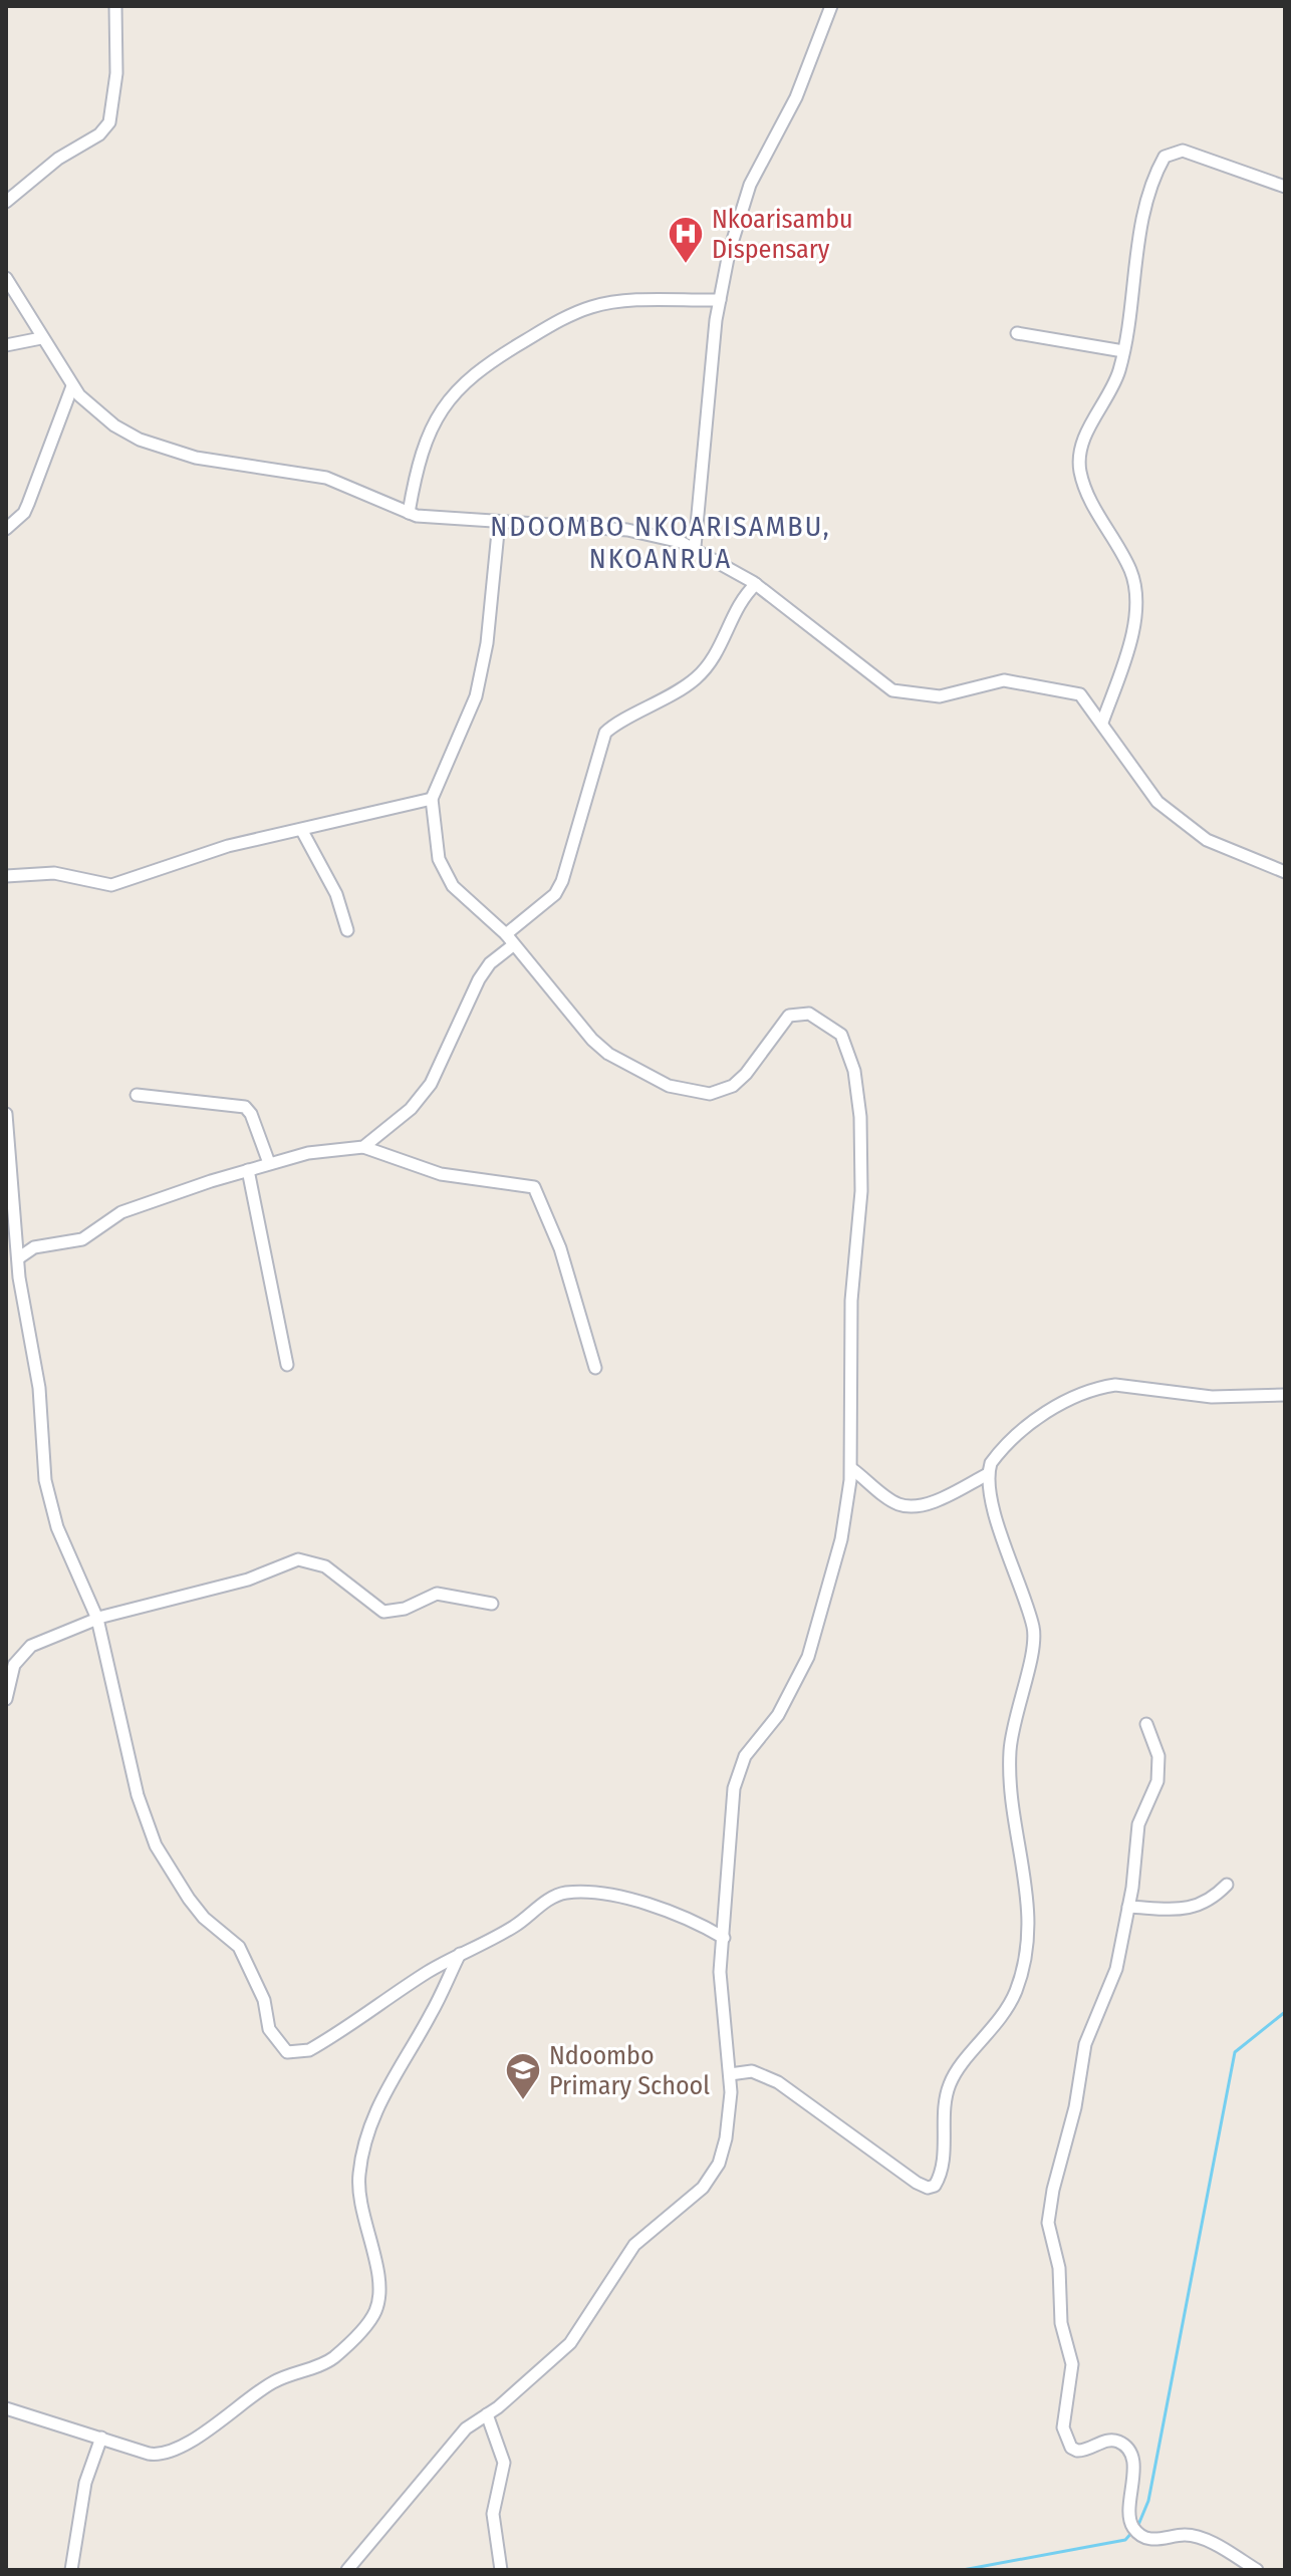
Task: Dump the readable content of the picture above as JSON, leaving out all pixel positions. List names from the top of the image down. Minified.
{"districts":["NDOOMBO NKOARISAMBU, NKOANRUA"],"places":{"hospital":["Nkoarisambu Dispensary"],"school or university":["Ndoombo Primary School"]}}
